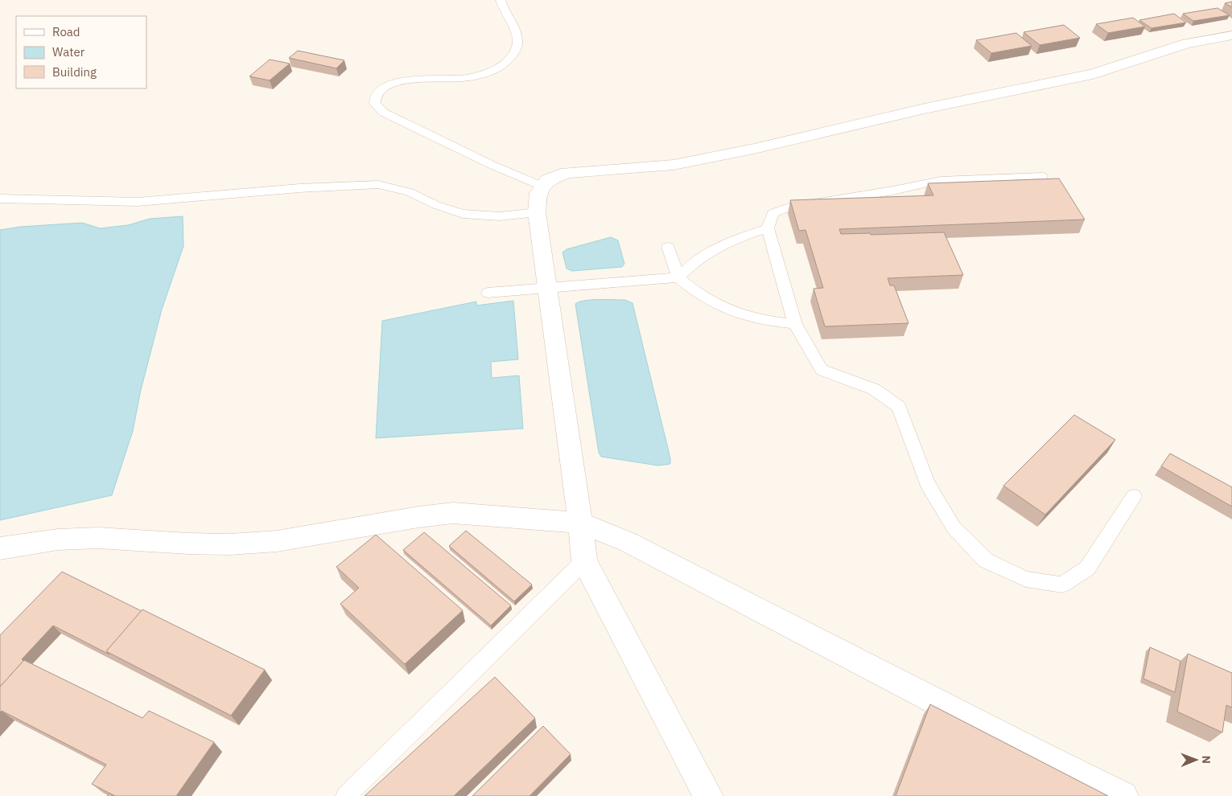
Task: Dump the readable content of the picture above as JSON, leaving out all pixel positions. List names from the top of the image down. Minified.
{"legend":["Road","Water","Building"],"north":"right"}
